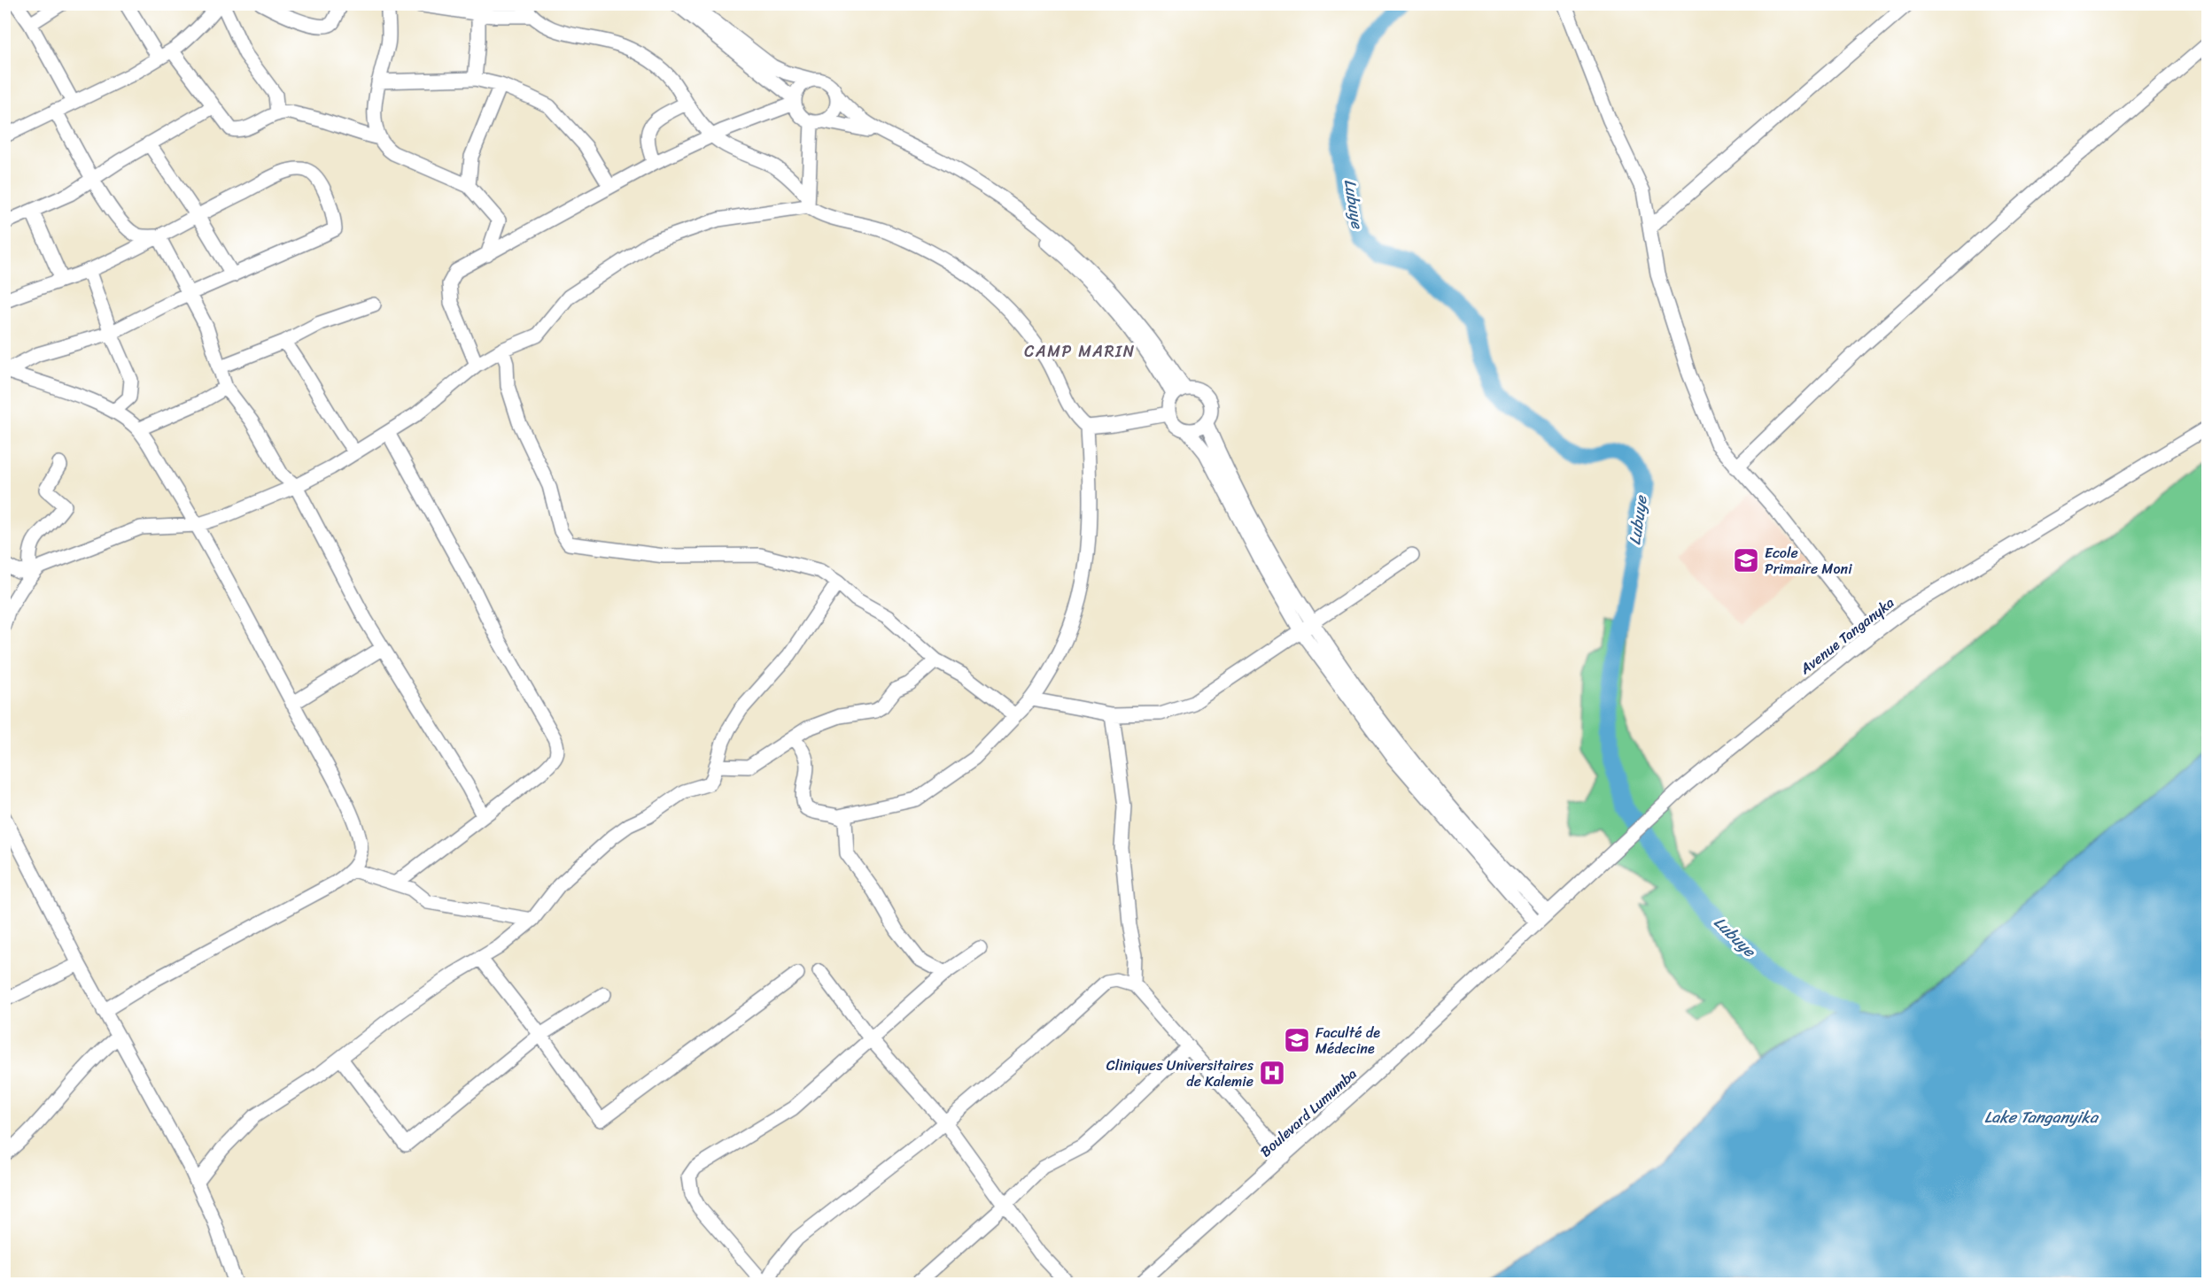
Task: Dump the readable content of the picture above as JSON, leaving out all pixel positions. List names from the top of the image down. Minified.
{"streets":{"street":["Avenue Tanganyka","Boulevard Lumumba"]},"crossings":[["Avenue Tanganyka","Boulevard Lumumba"]],"districts":["CAMP MARIN"],"water":["Lubuye","Lake Tanganyika"],"places":{"school or university":["Ecole Primaire Moni","Faculté de Médecine"],"hospital":["Cliniques Universitaires de Kalemie"]}}
